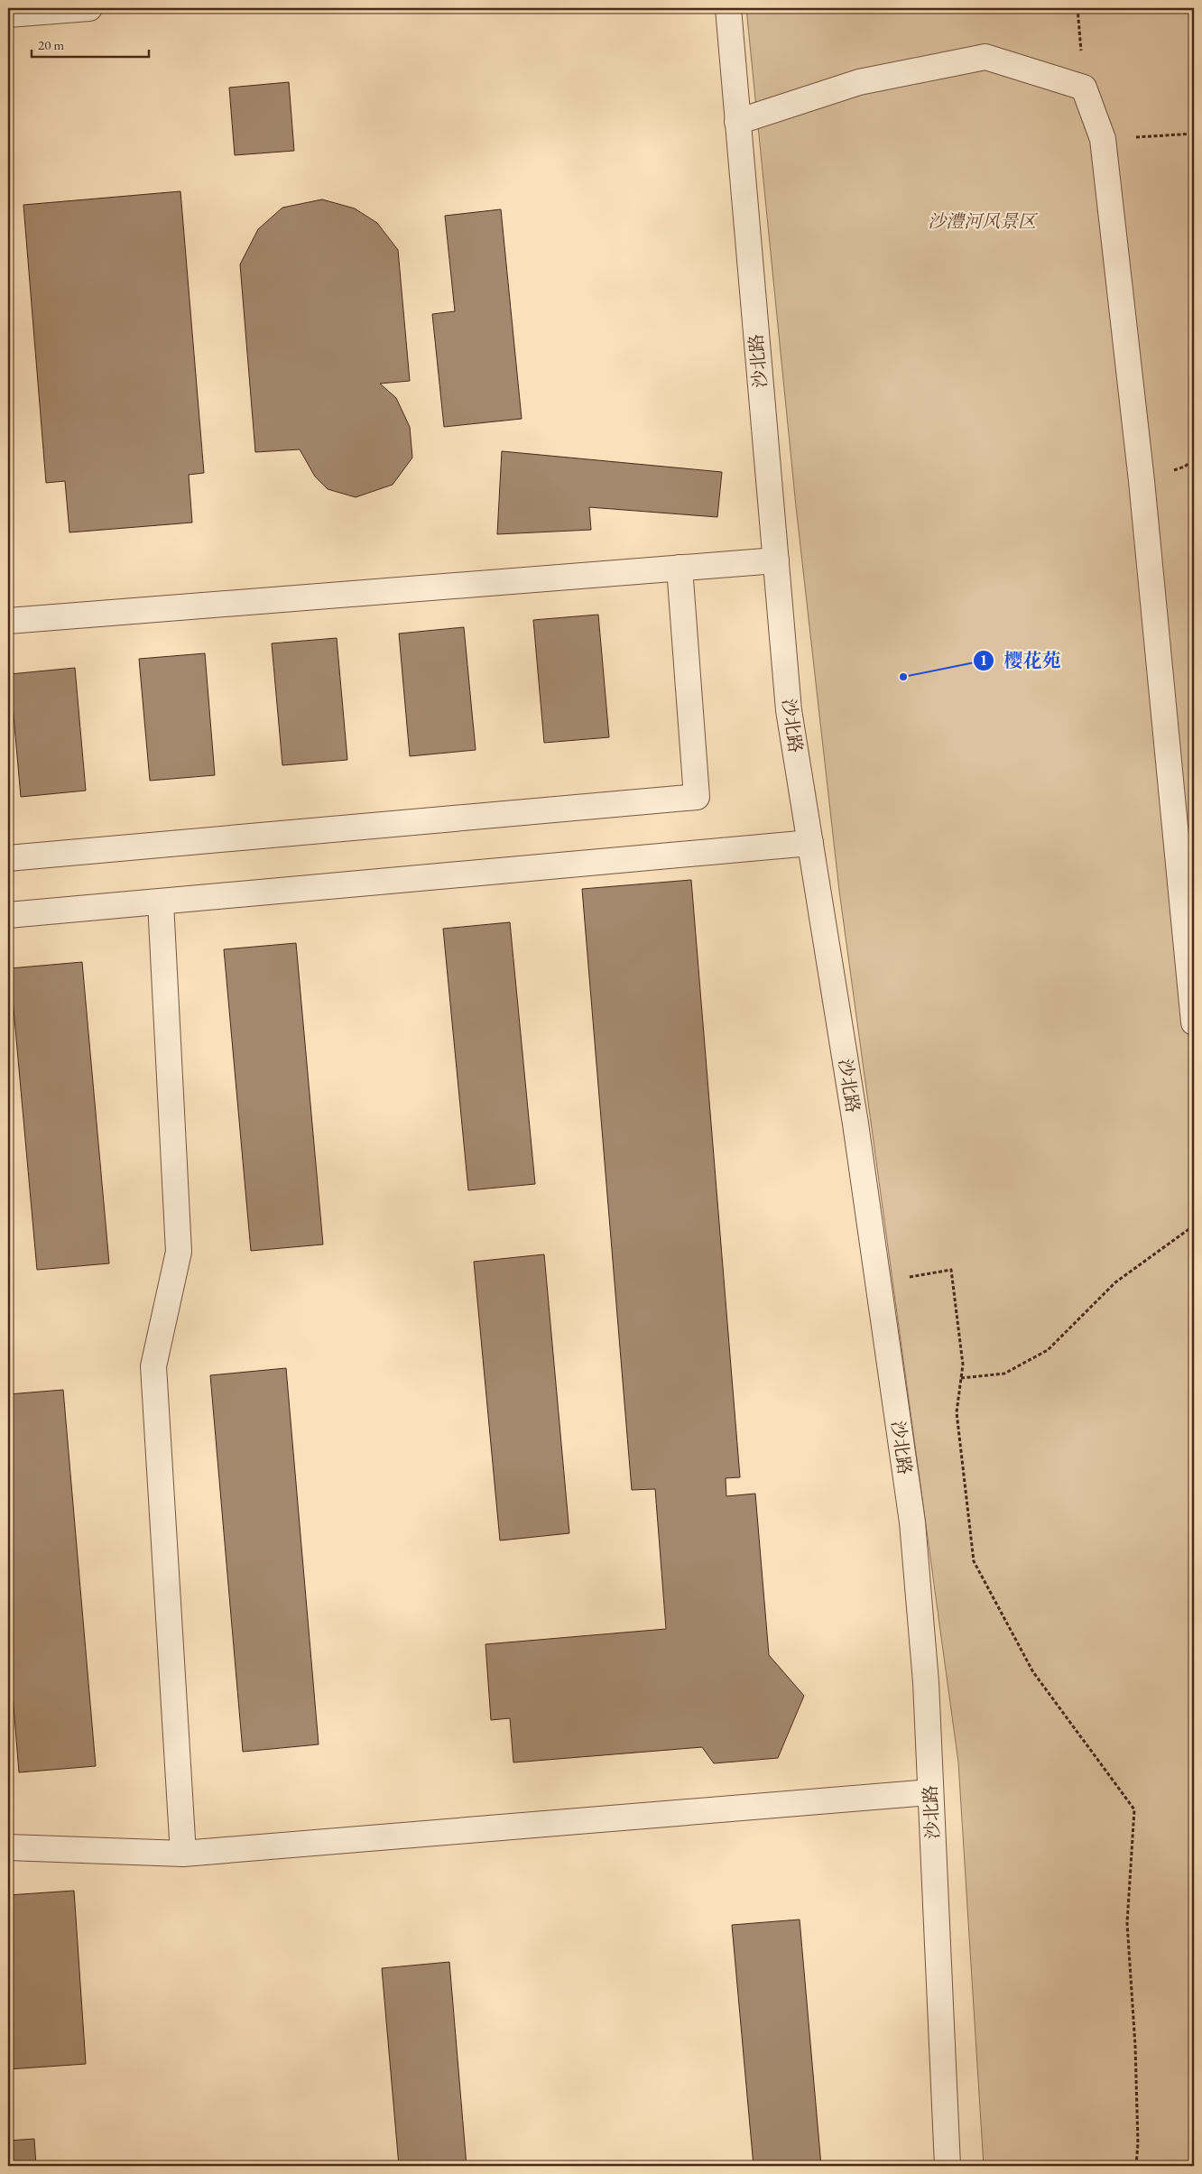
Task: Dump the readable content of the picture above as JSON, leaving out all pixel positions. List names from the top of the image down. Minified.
{"streets":{"street":["沙北路"]},"parks":["沙澧河风景区"],"places":["樱花苑"],"scale_bar":"20 m"}
